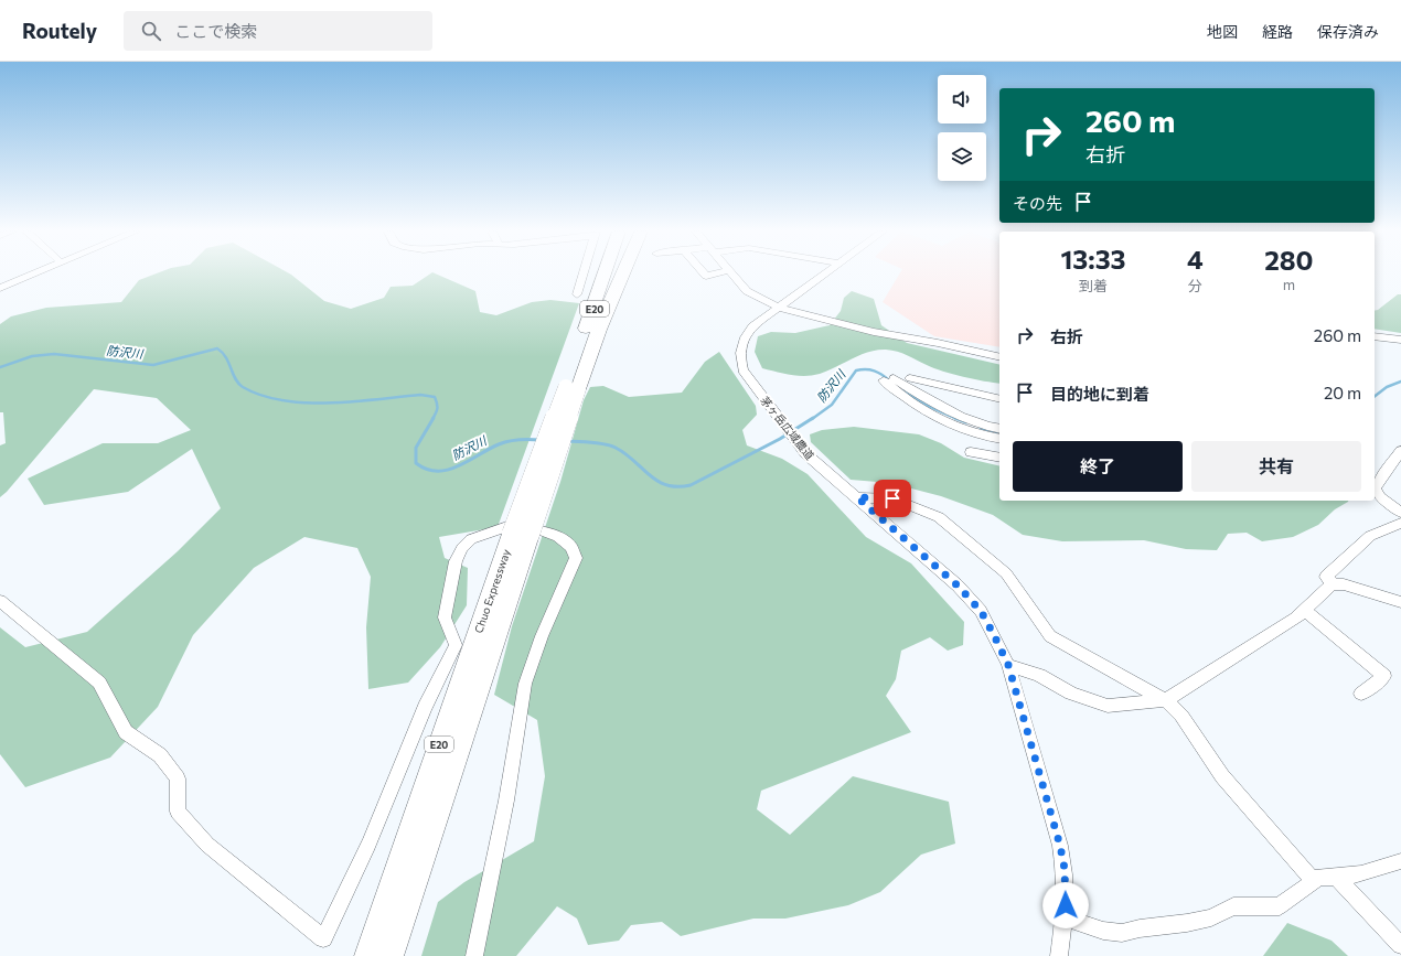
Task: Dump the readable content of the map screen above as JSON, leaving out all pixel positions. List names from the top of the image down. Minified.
{"streets":{"highway":["E20","Chuo Expressway"],"street":["茅ヶ岳広域農道"]},"water":["防沢川"],"page":{"header":"Routely","search":"ここで検索","nav":["地図","経路","保存済み"],"turn":["260 m","右折"],"then":"その先","eta":["13:33","到着","4","分","280","m"],"list":[{"name":"右折","value":"260 m"},{"name":"目的地に到着","value":"20 m"}],"buttons":["終了","共有"]}}
